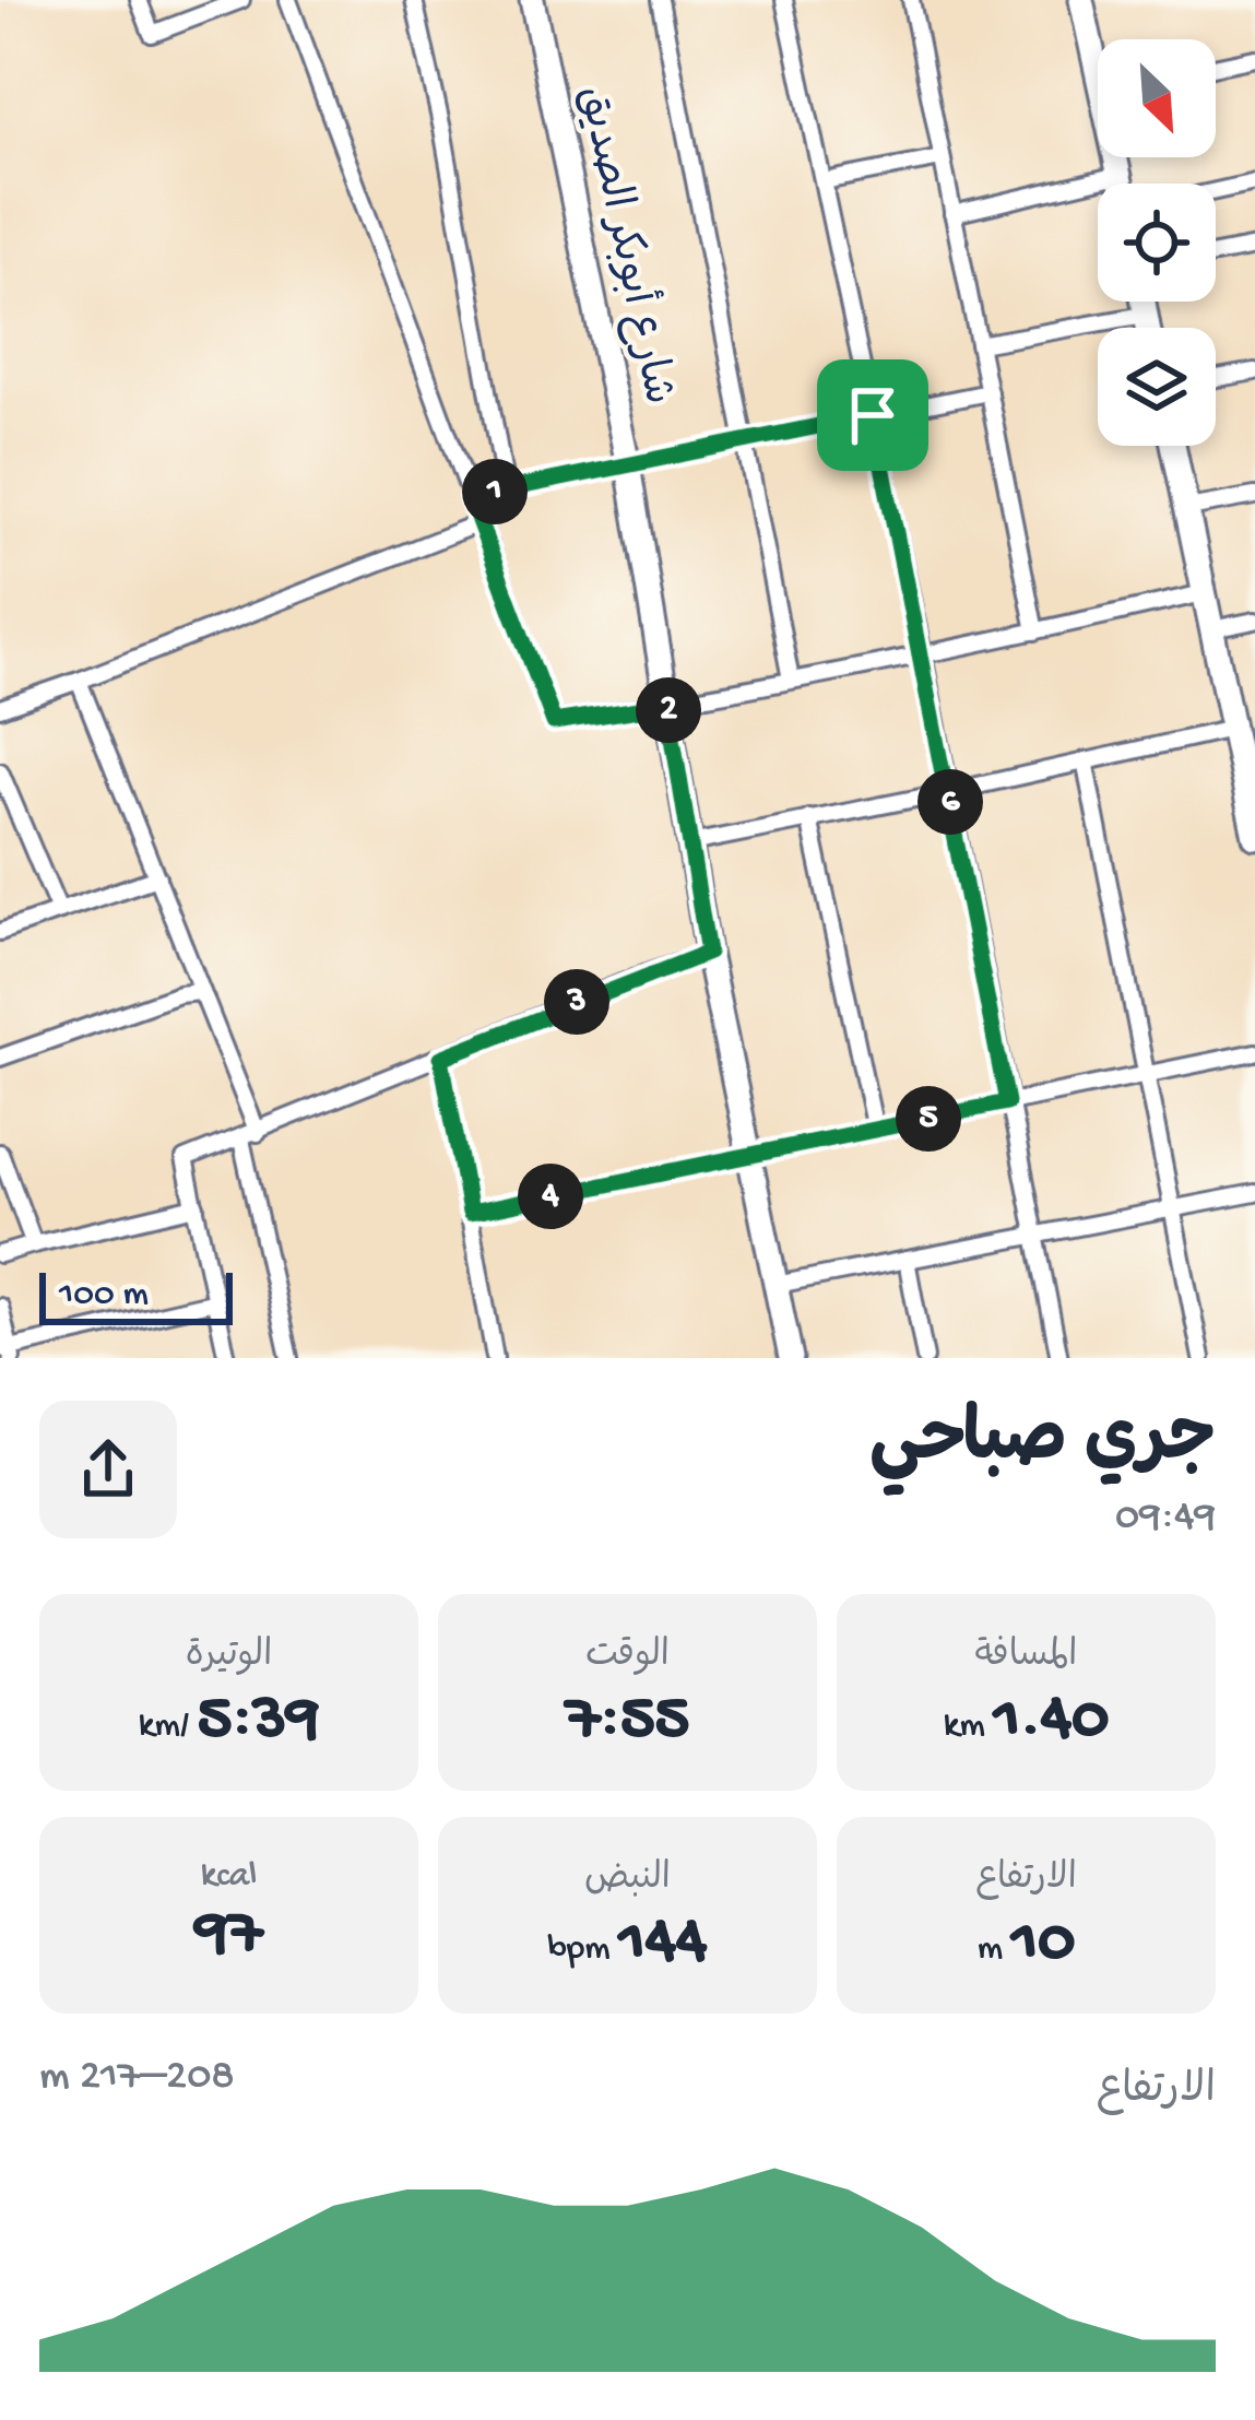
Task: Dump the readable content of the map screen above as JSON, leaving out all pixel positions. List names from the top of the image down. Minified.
{"streets":{"street":["شارع أبوبكر الصديق"]},"scale_bar":"100 m","north":"bottom right","page":{"pins":["1","2","6","3","5","4"],"scale":"100 m","heading":["جري صباحي","09:49"],"stats":[["المسافة","1.40 km"],["الوقت","7:55"],["الوتيرة","5:39 /km"],["الارتفاع","10 m"],["النبض","144 bpm"],["kcal","97"]],"chart":["الارتفاع","208–217 m"]}}
